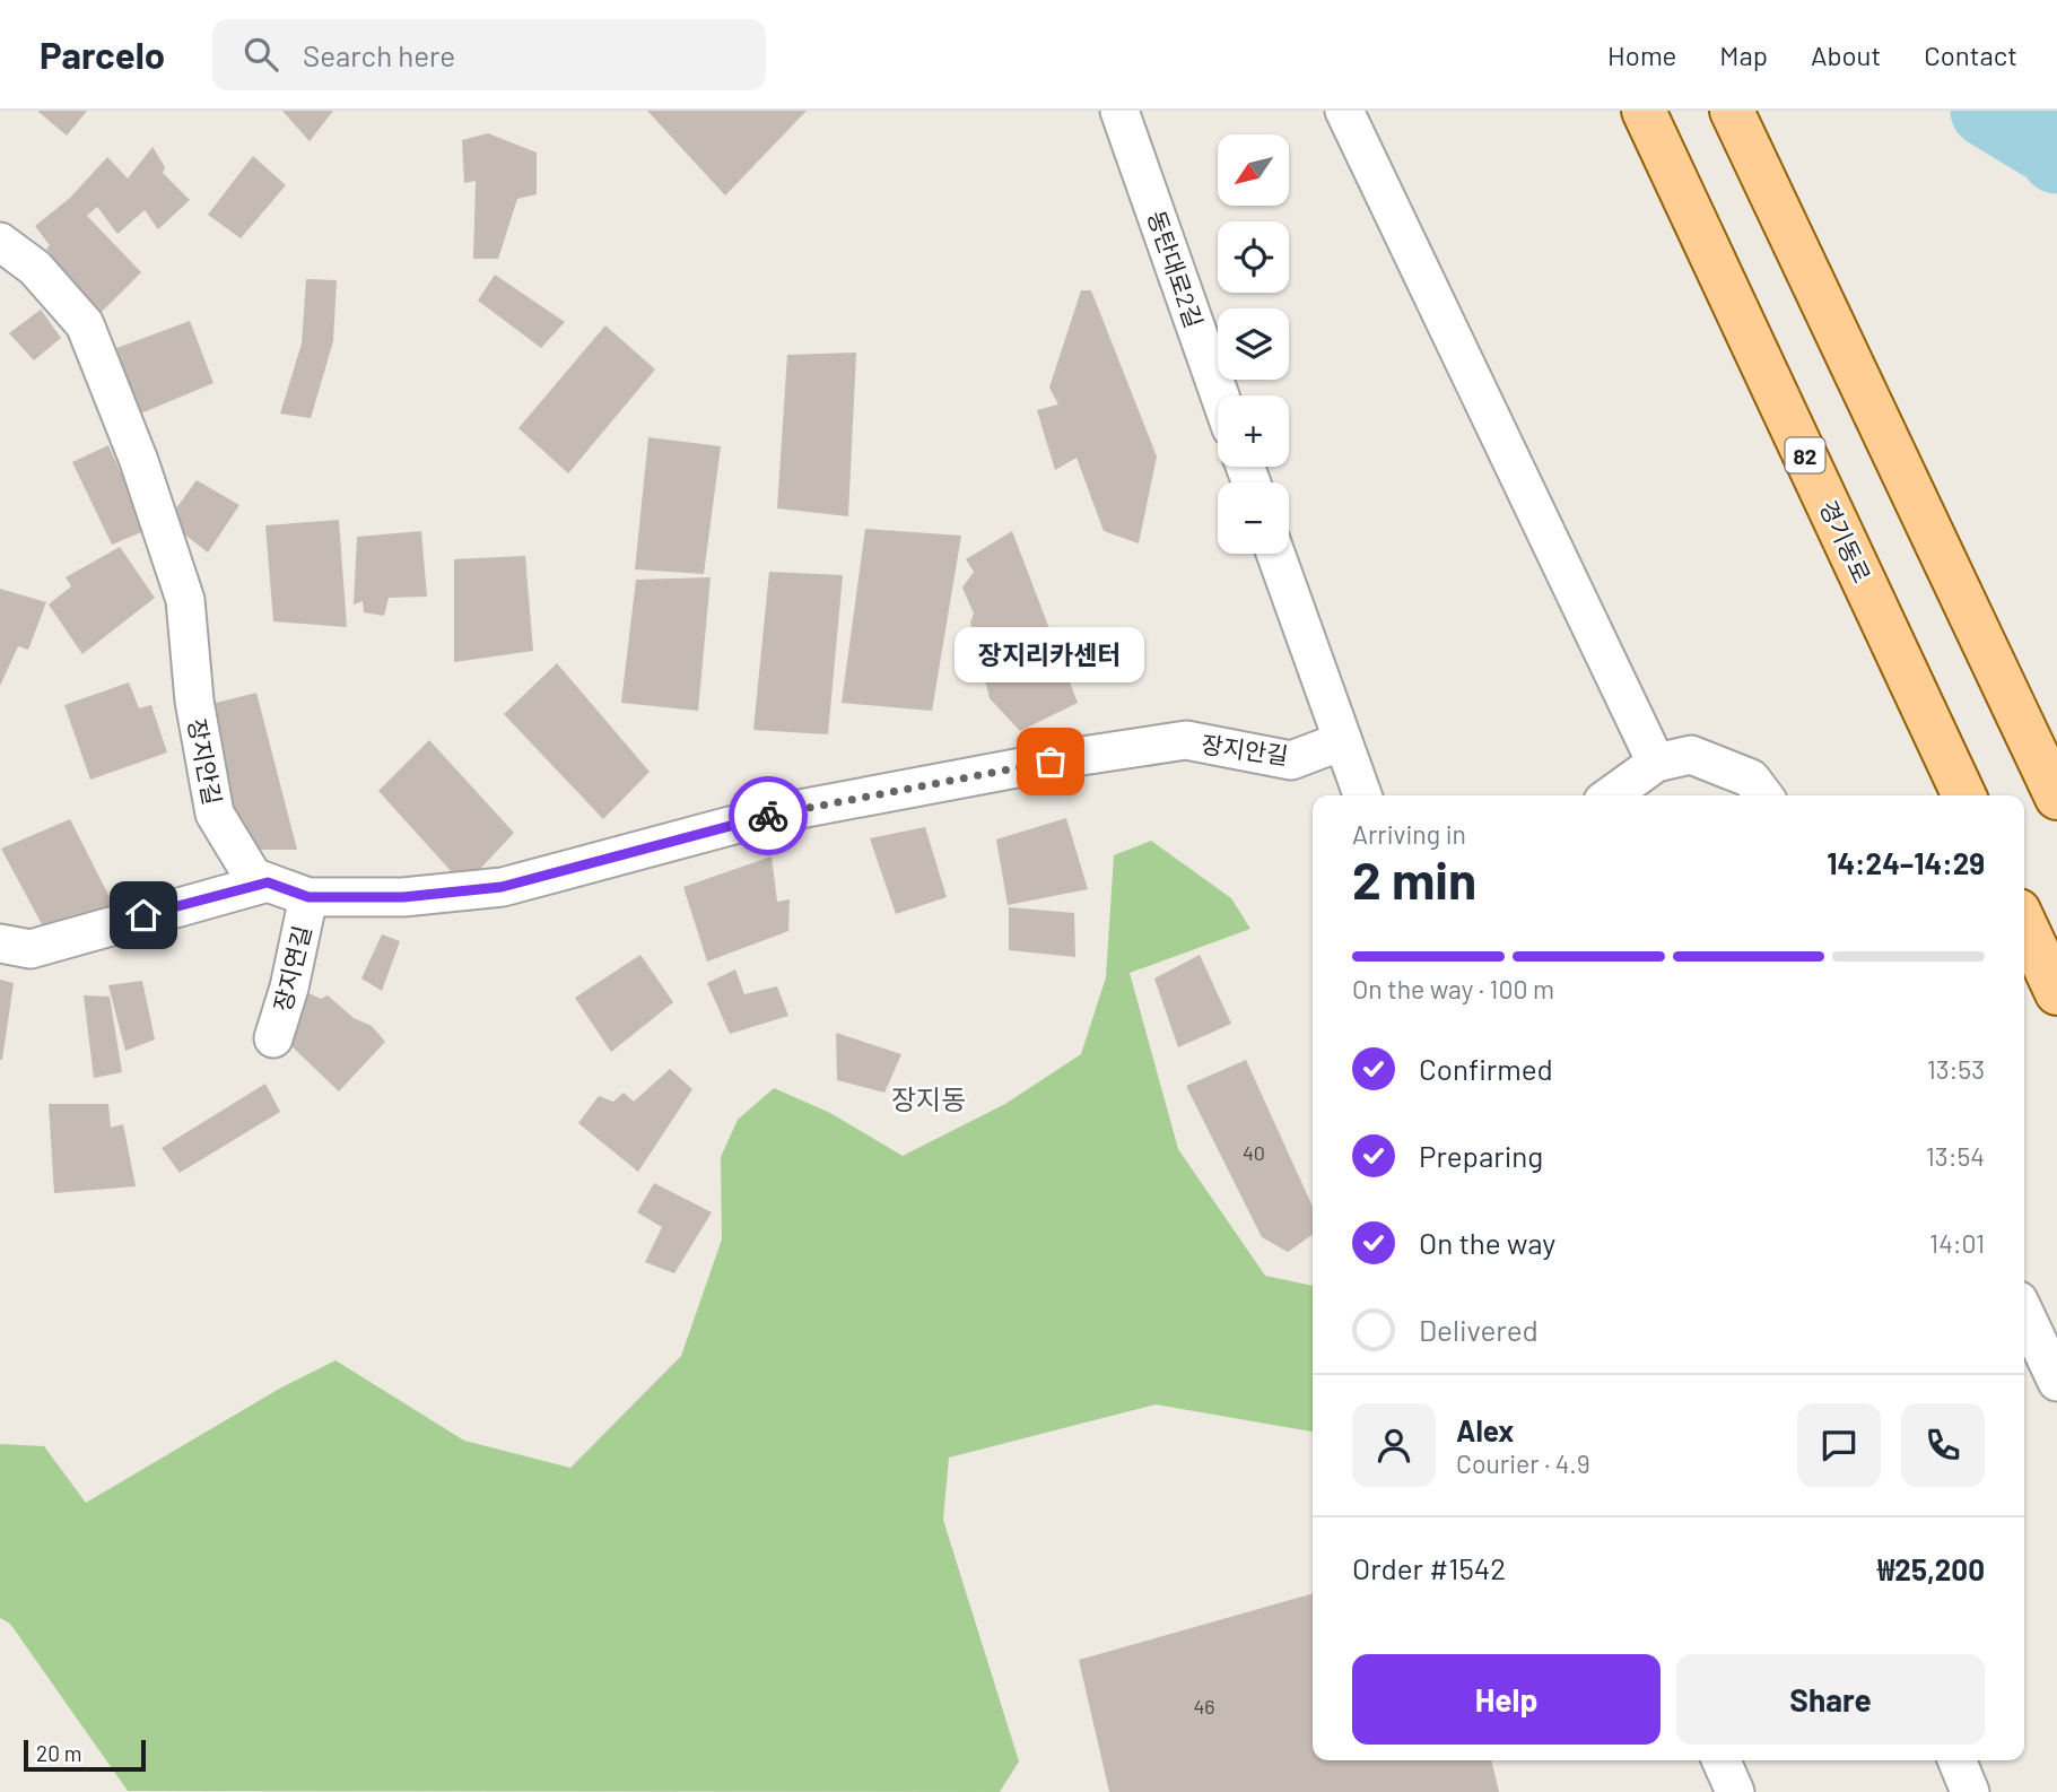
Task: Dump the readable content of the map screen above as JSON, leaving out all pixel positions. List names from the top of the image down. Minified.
{"streets":{"main road":["82","경기동로"],"street":["동탄대로2길","장지안길","장지연길"]},"crossings":[["장지안길","장지연길"]],"districts":["장지동"],"places":["장지리카센터"],"house_numbers":["40","46"],"scale_bar":"20 m","north":"bottom left","page":{"header":"Parcelo","search":"Search here","nav":["Home","Map","About","Contact"],"map_buttons":["+","−"],"bubble":"장지리카센터","heading":["2 min","Arriving in","14:24–14:29"],"panel":["Alex","Courier · 4.9","Order #1542","₩25,200"],"bar":"On the way · 100 m","list":[["Confirmed","13:53"],["Preparing","13:54"],["On the way","14:01"],"Delivered"],"buttons":["Help","Share"],"scale":"20 m"}}
